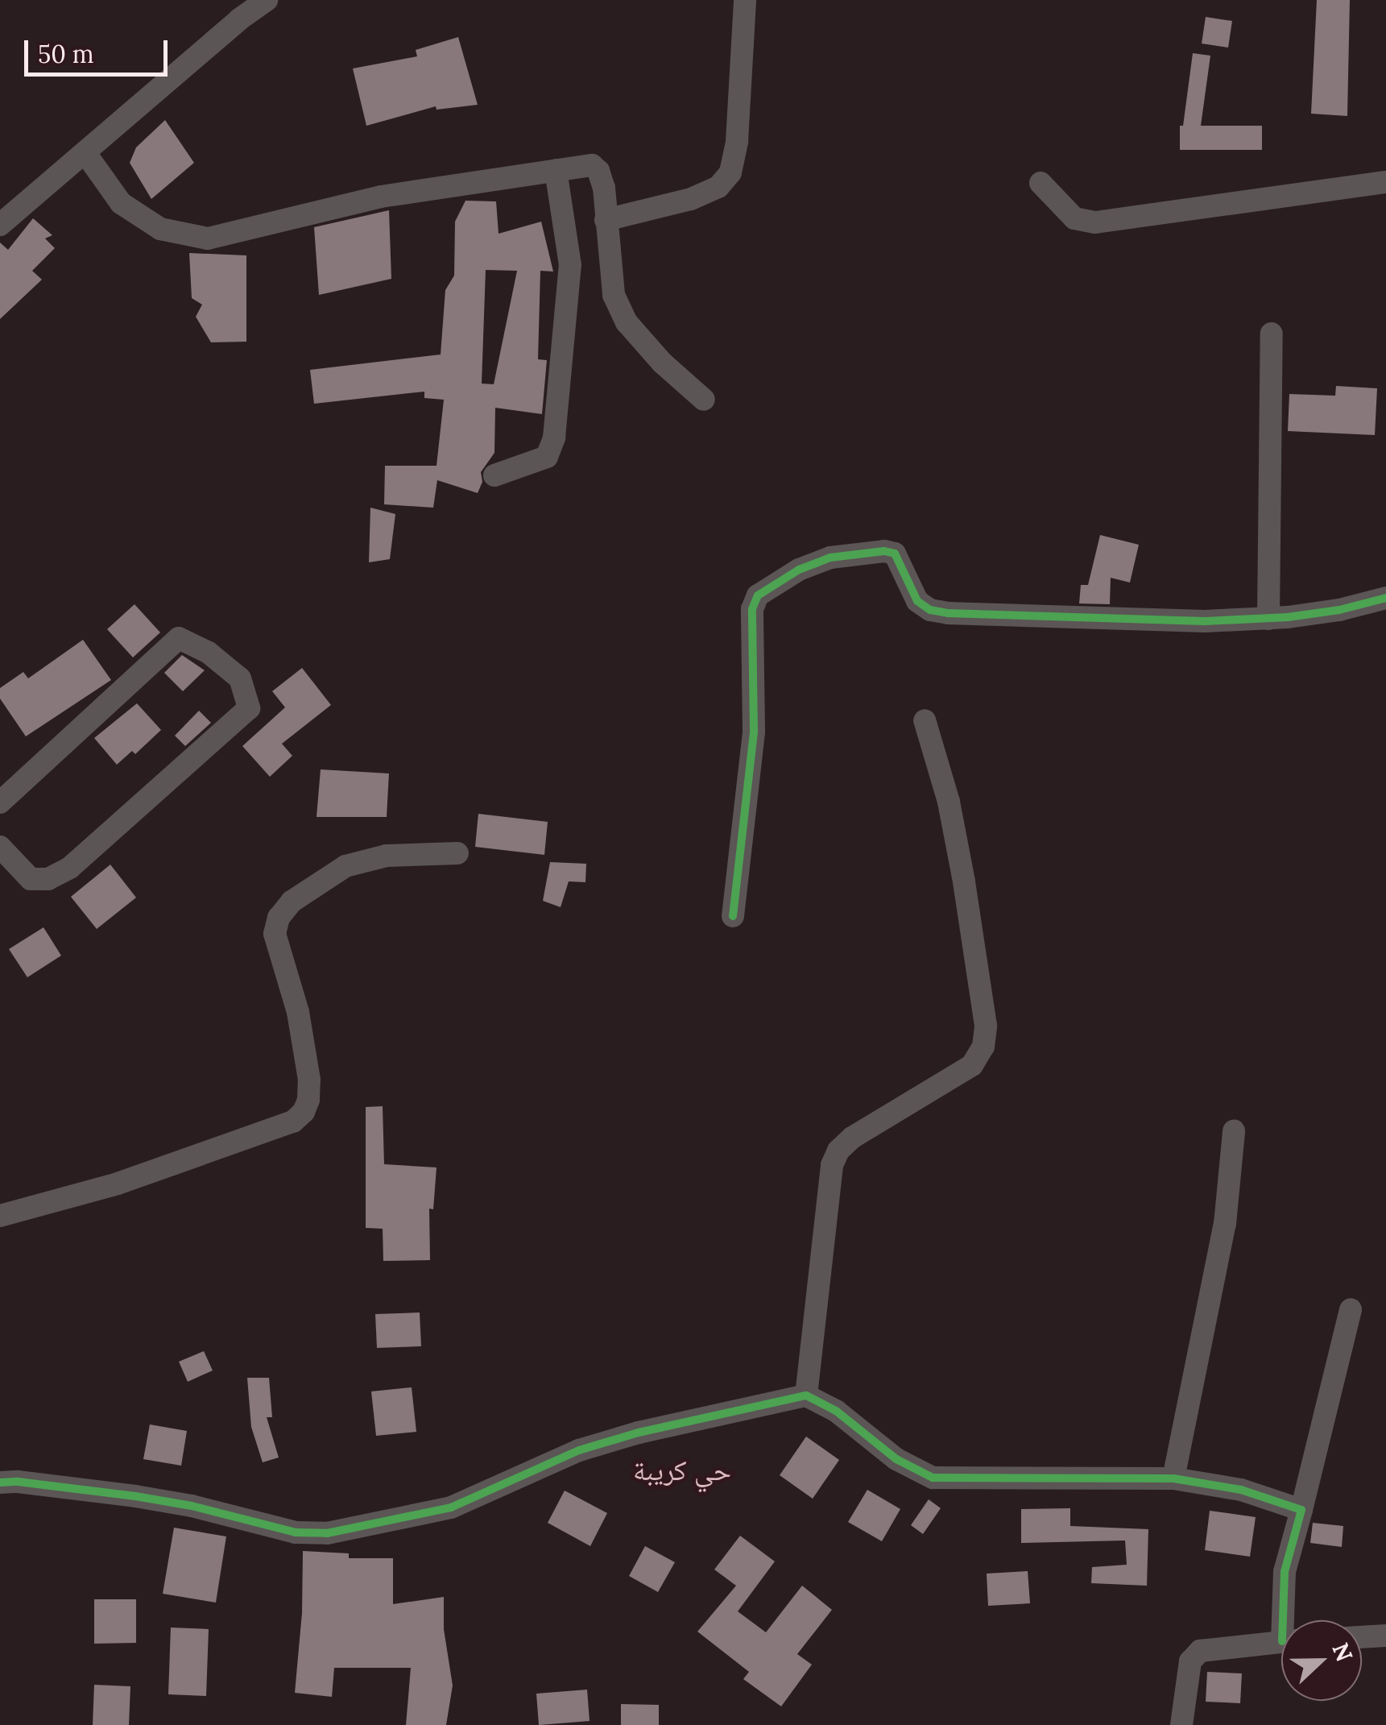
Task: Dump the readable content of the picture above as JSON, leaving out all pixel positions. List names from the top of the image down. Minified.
{"districts":["حي كريبة"],"scale_bar":"50 m","north":"right"}
